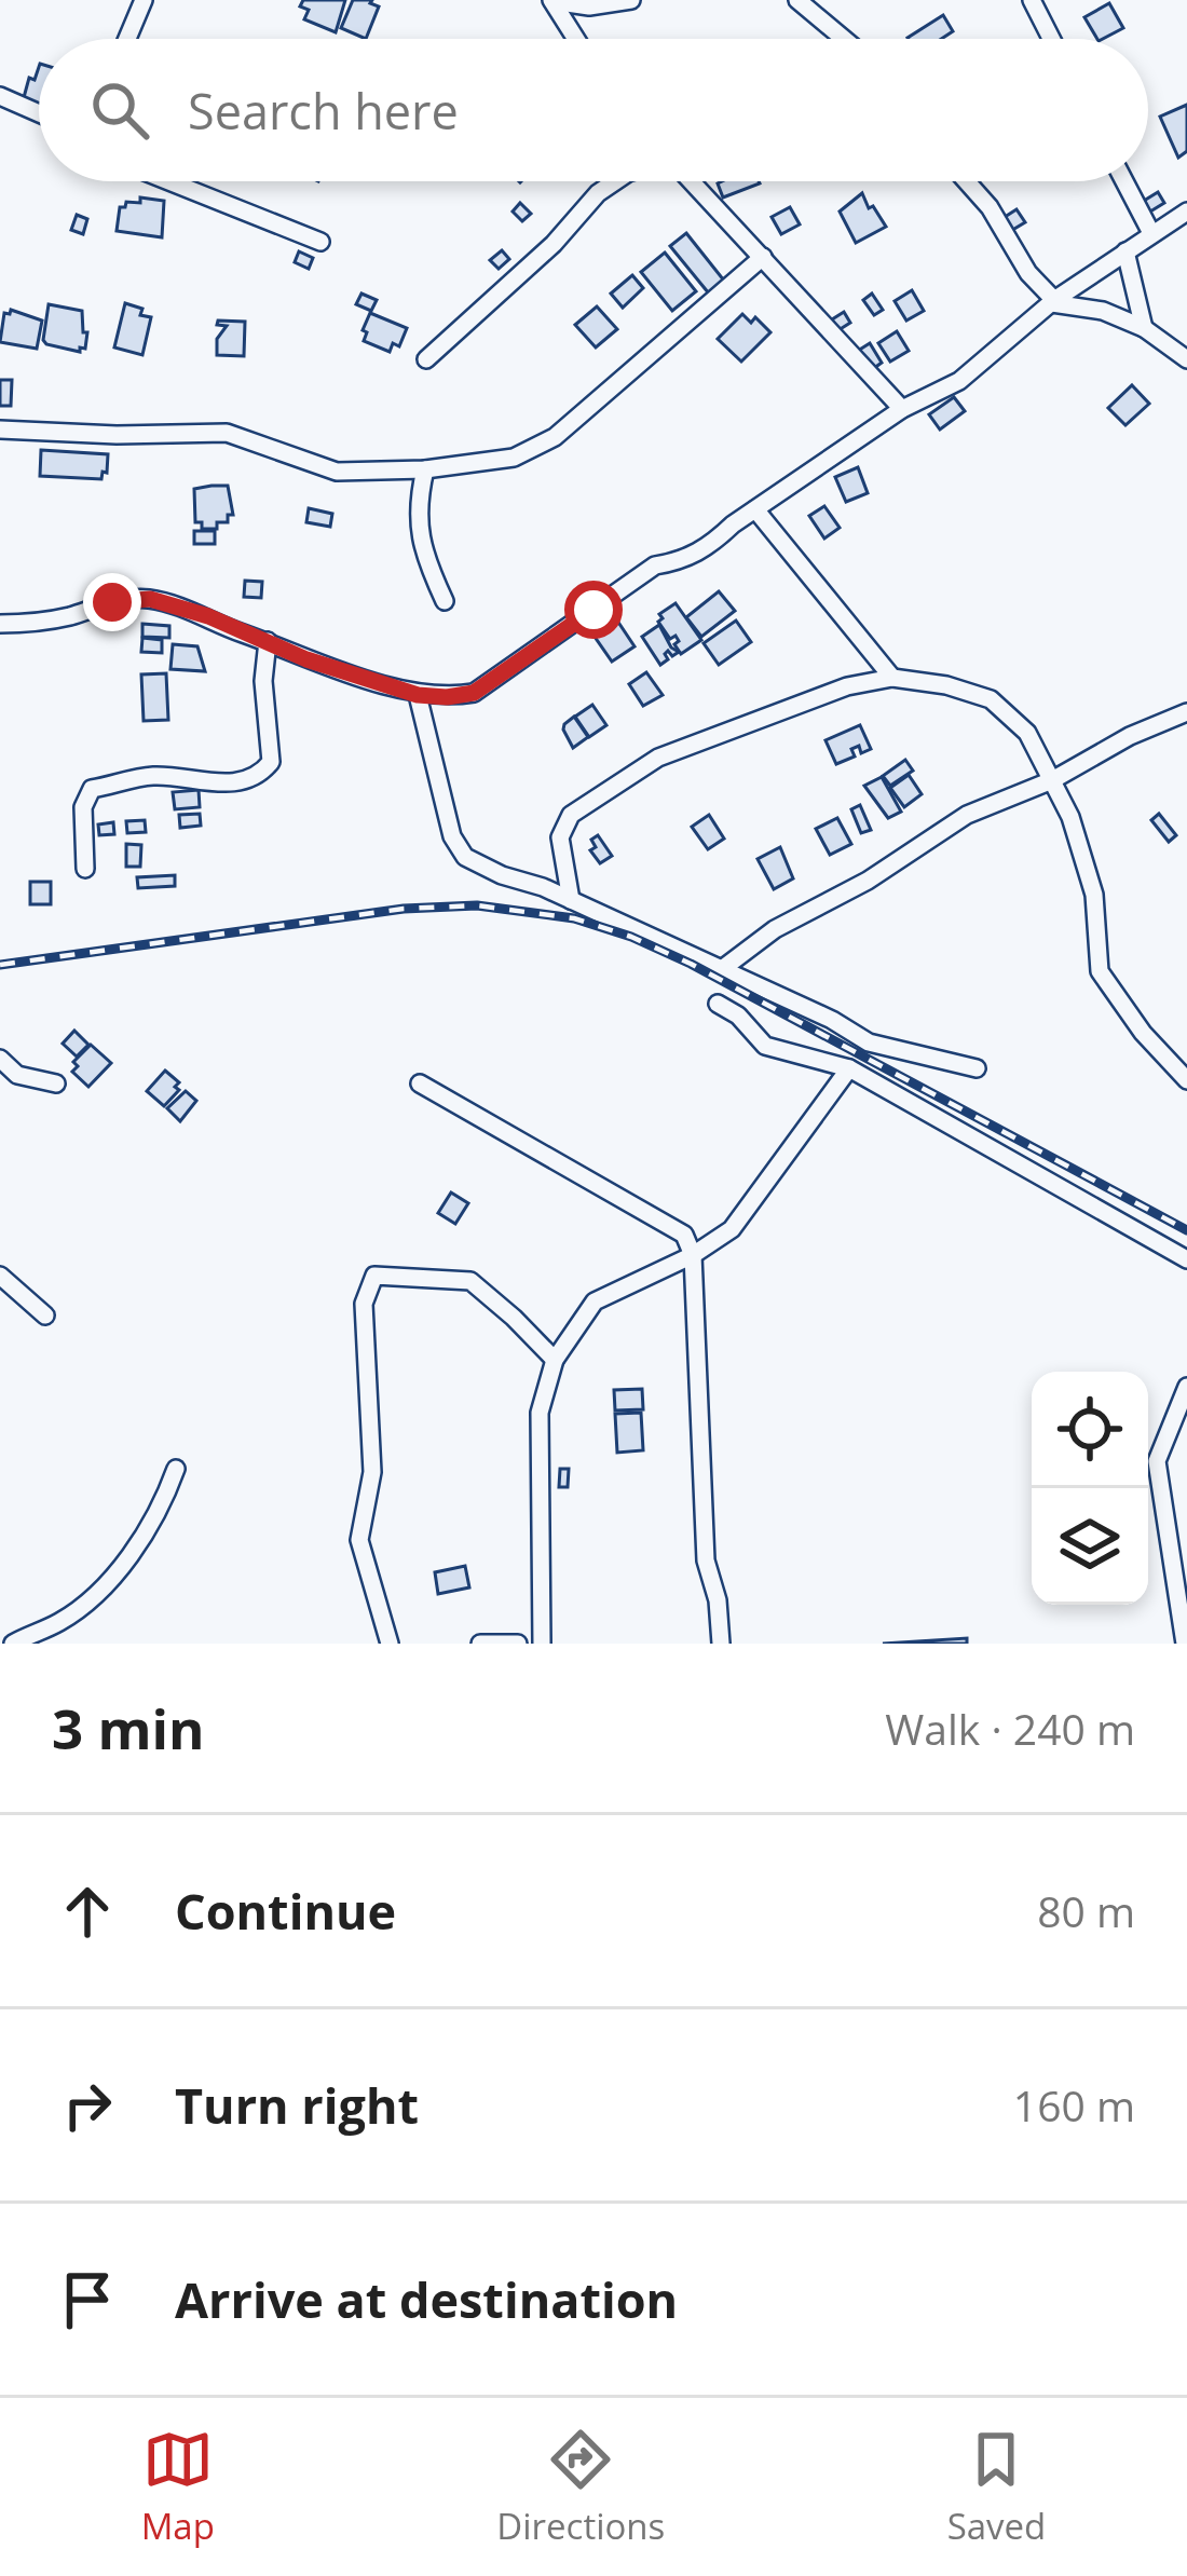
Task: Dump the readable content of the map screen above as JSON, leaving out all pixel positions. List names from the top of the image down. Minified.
{"page":{"search":"Search here","heading":["3 min","Walk · 240 m"],"list":[["Continue","80 m"],["Turn right","160 m"],"Arrive at destination"],"nav":["Map","Directions","Saved"]}}
